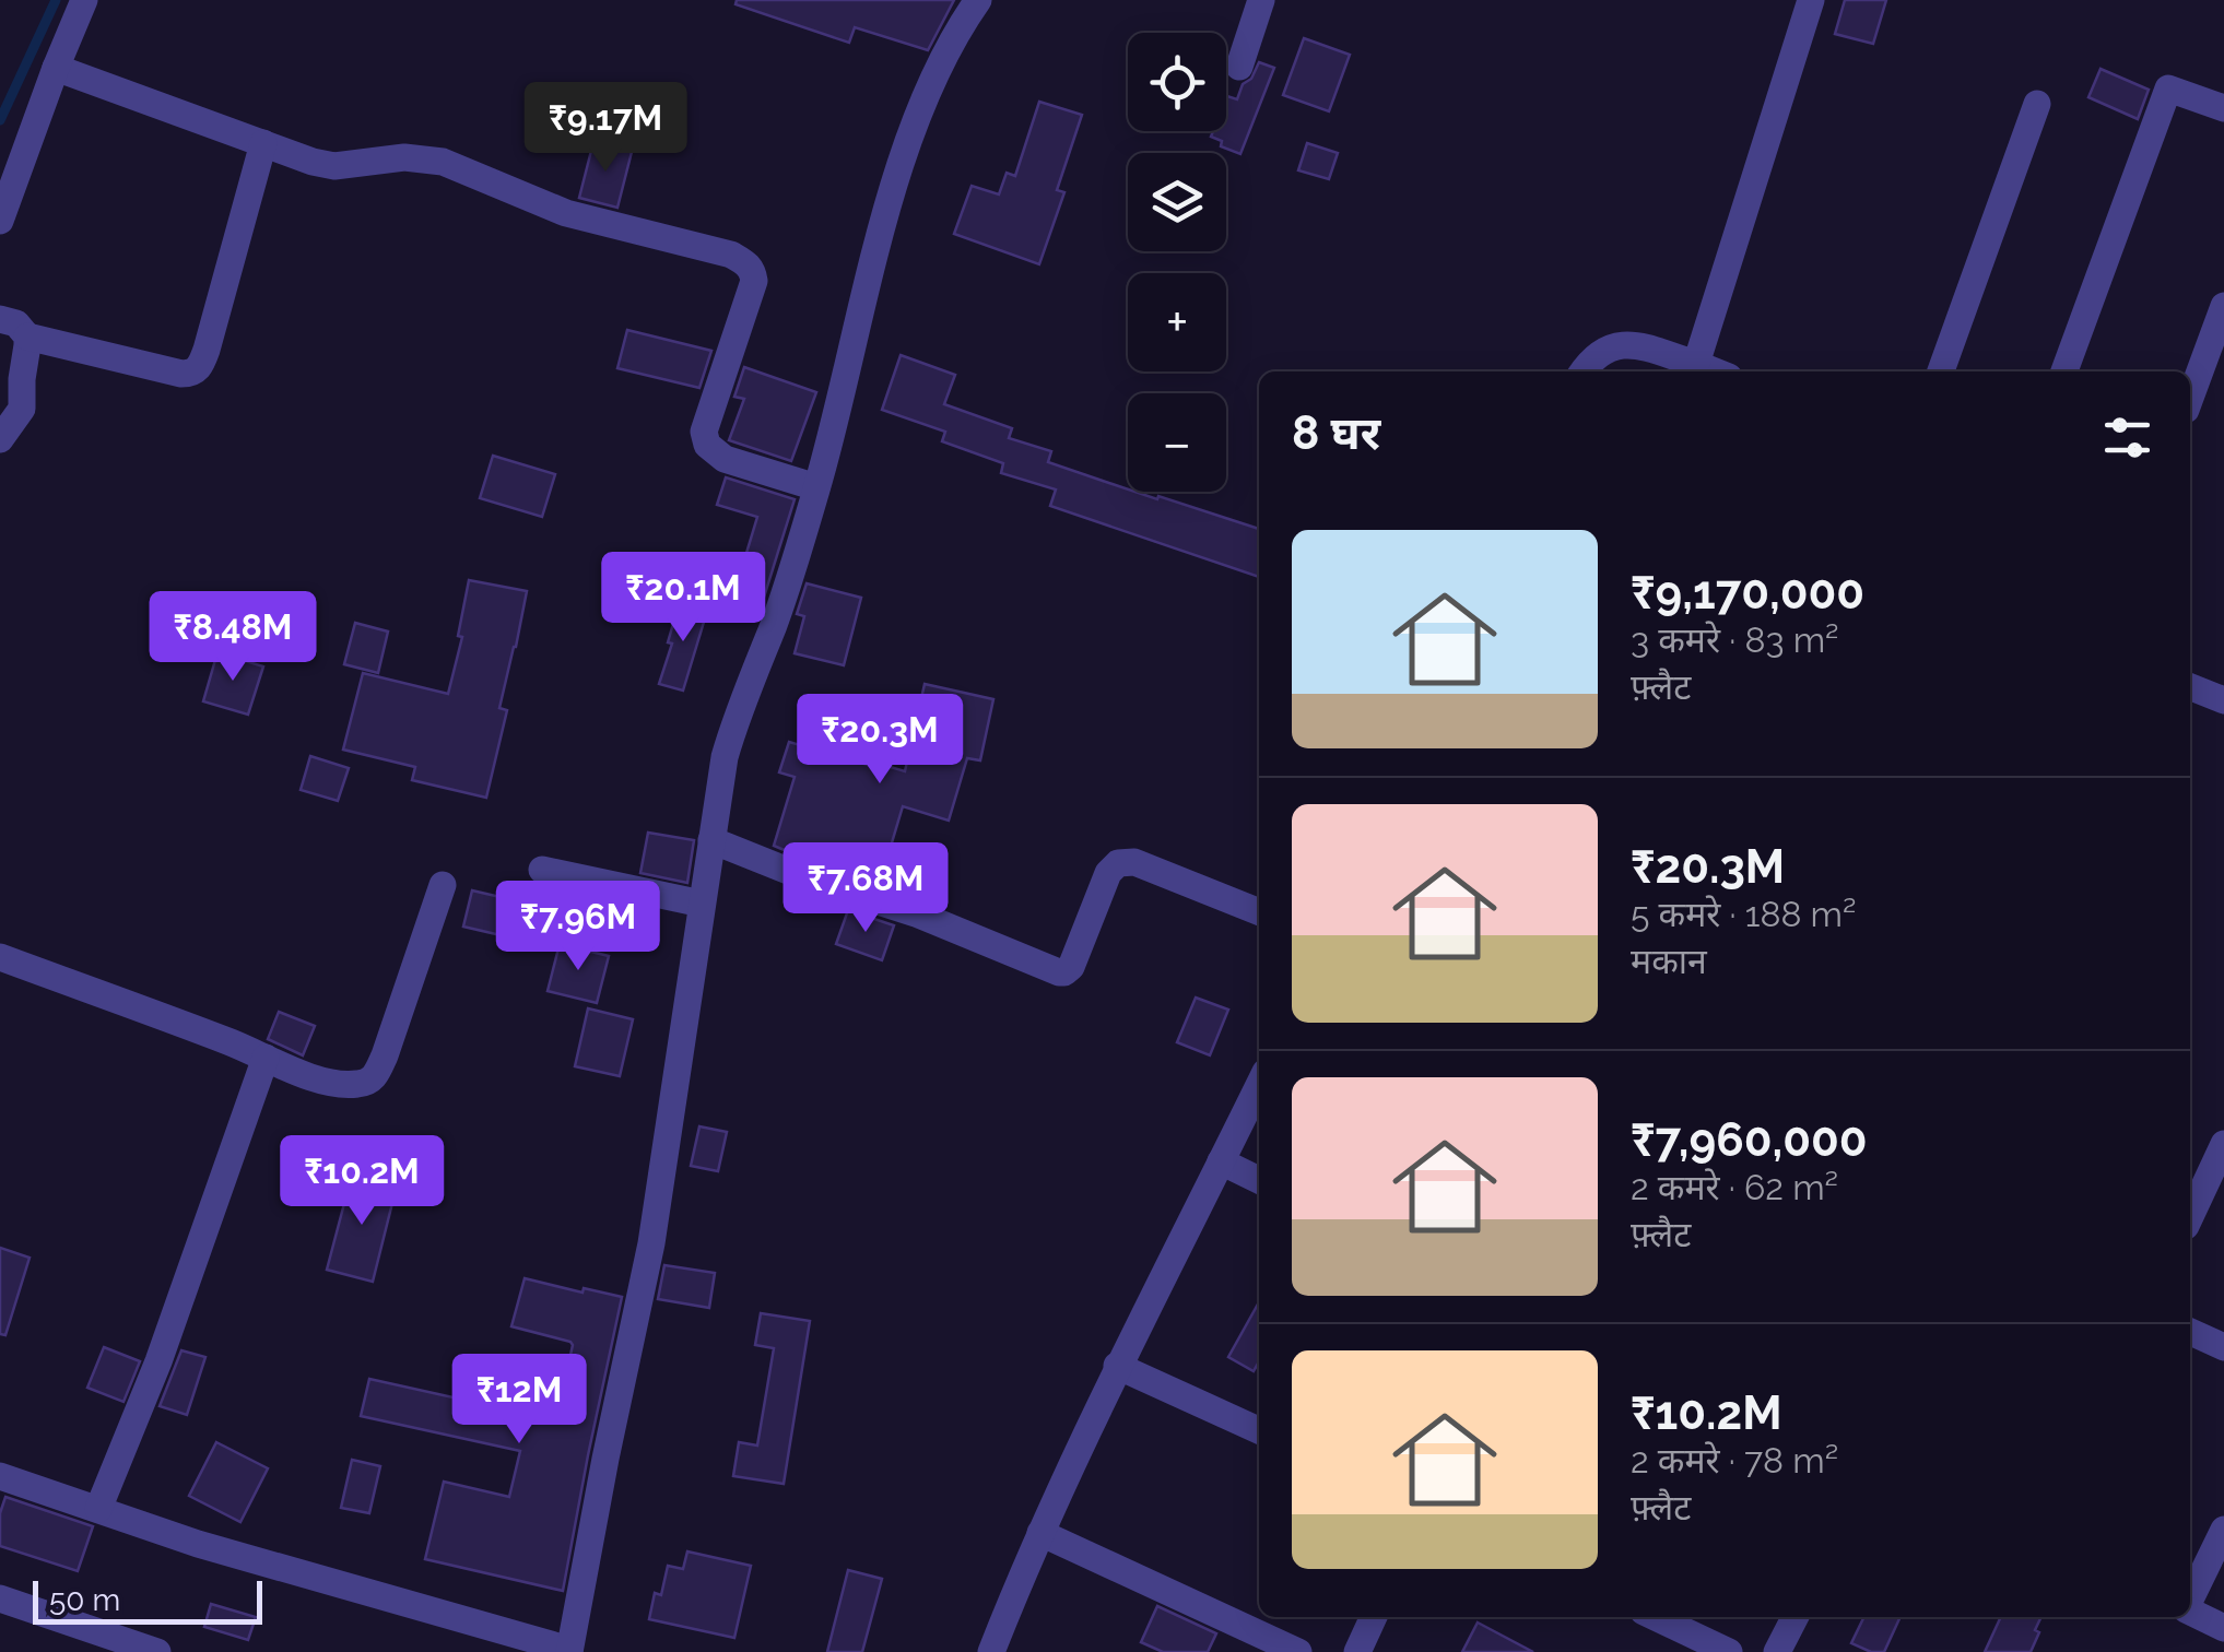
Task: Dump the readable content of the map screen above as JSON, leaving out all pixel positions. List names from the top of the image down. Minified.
{"scale_bar":"50 m","page":{"map_buttons":["+","−"],"price":["₹9.17M","₹20.1M","₹8.48M","₹20.3M","₹7.68M","₹7.96M","₹10.2M","₹12M"],"heading":"8 घर","list":[{"name":"₹9,170,000","note":"3 कमरे · 83 m² · फ़्लैट"},{"name":"₹20.3M","note":"5 कमरे · 188 m² · मकान"},{"name":"₹7,960,000","note":"2 कमरे · 62 m² · फ़्लैट"},{"name":"₹10.2M","note":"2 कमरे · 78 m² · फ़्लैट"}],"scale":"50 m"}}
